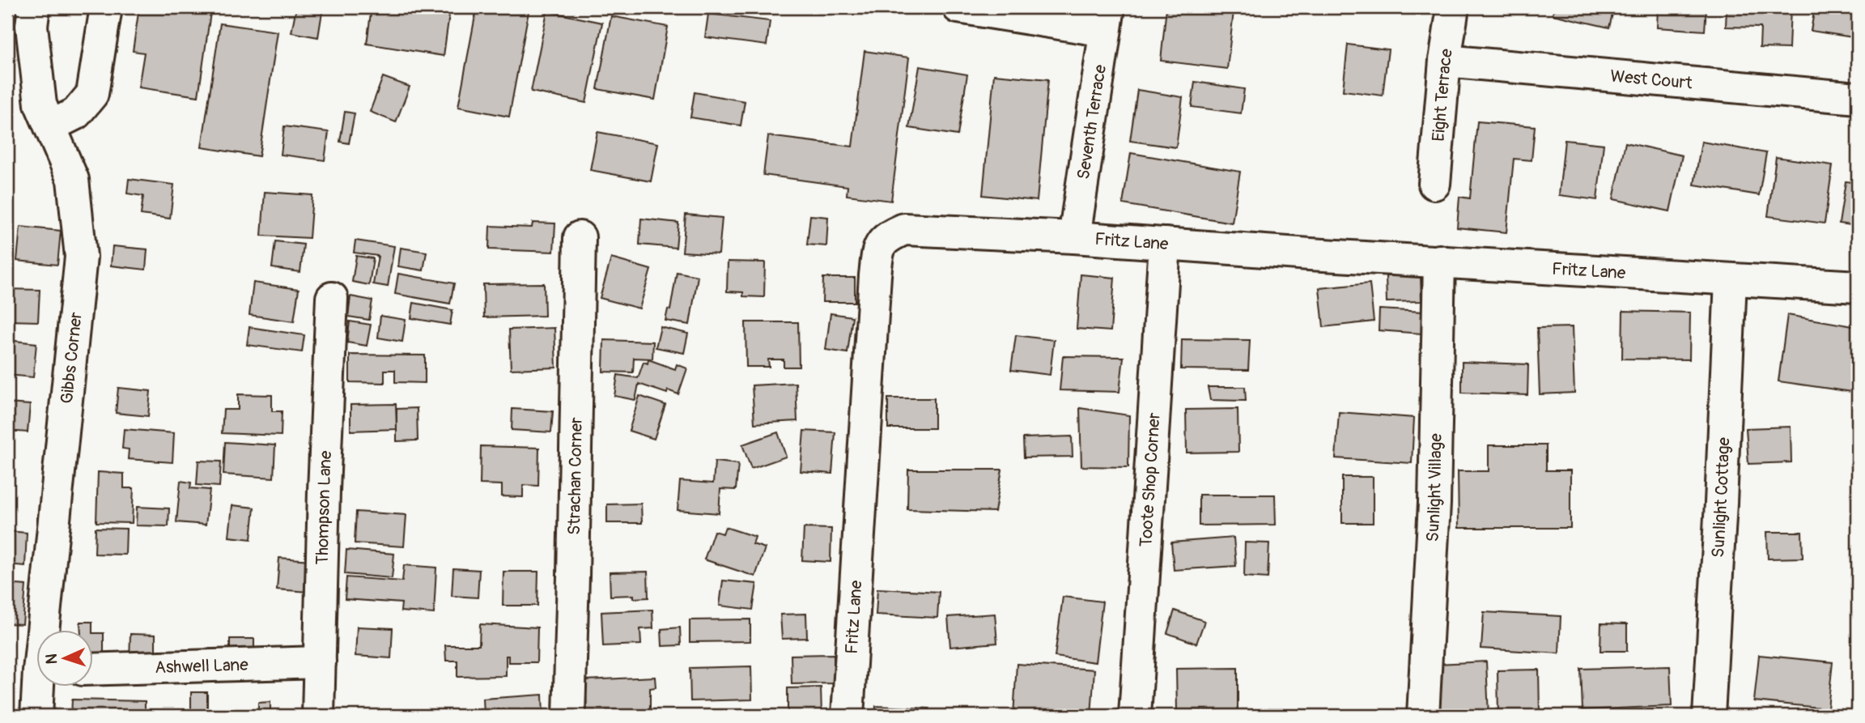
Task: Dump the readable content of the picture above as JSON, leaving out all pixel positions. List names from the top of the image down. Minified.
{"streets":{"street":["West Court","Eight Terrace","Seventh Terrace","Fritz Lane","Gibbs Corner","Strachan Corner","Toote Shop Corner","Sunlight Village","Sunlight Cottage","Thompson Lane","Ashwell Lane"]},"crossings":[["West Court","Eight Terrace"],["Seventh Terrace","Fritz Lane"],["Fritz Lane","Toote Shop Corner"],["Fritz Lane","Sunlight Village"],["Fritz Lane","Sunlight Cottage"],["Thompson Lane","Ashwell Lane"]],"north":"left"}
